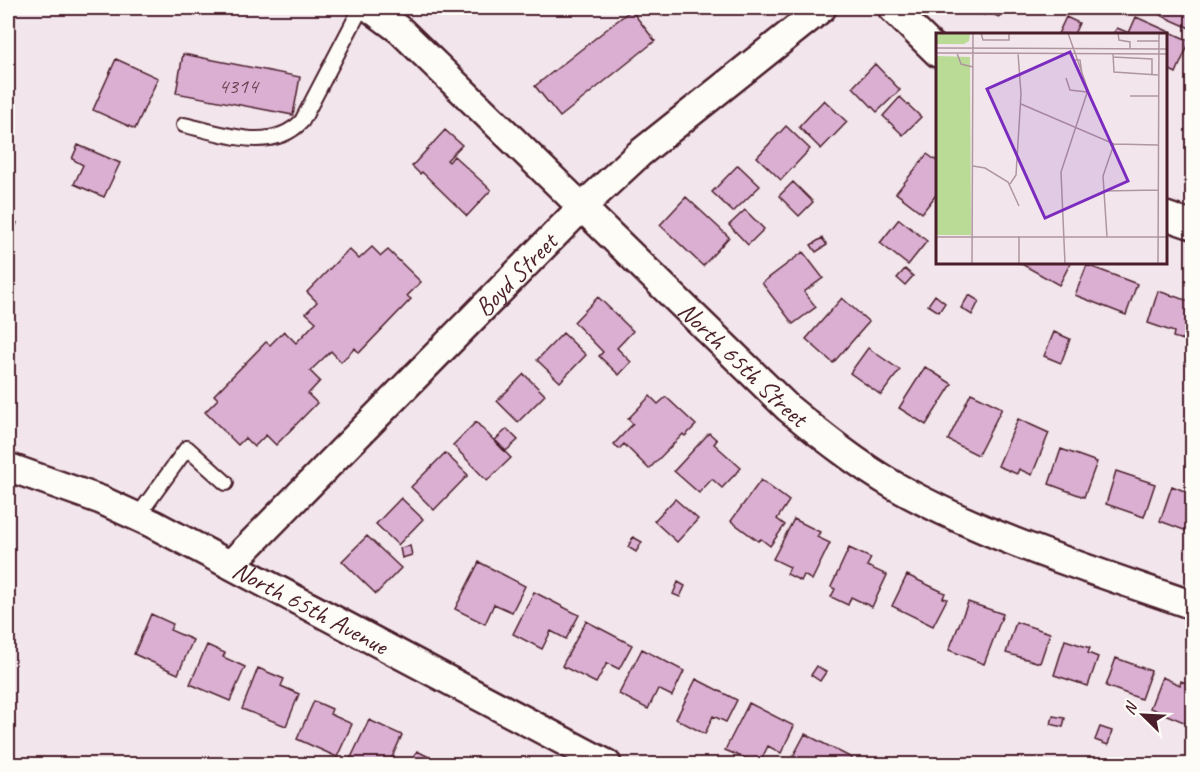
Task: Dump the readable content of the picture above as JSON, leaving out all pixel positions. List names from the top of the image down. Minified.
{"streets":{"street":["Boyd Street","North 65th Street","North 65th Avenue"]},"crossings":[["Boyd Street","North 65th Street"],["Boyd Street","North 65th Avenue"]],"house_numbers":["4314"],"north":"top left"}
